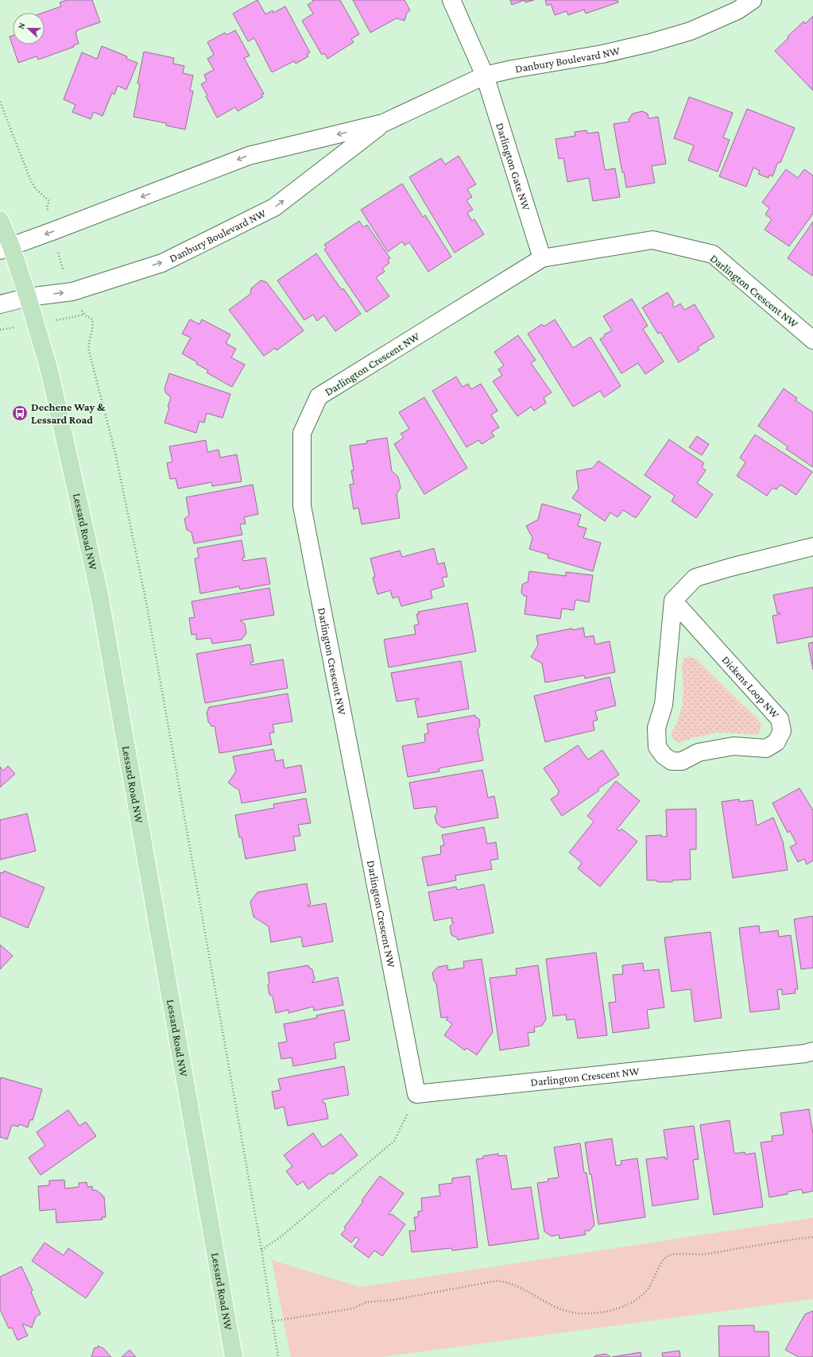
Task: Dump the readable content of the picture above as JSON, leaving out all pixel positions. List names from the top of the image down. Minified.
{"streets":{"main road":["Lessard Road NW"],"street":["Danbury Boulevard NW","Darlington Gate NW","Darlington Crescent NW","Dickens Loop NW"]},"crossings":[["Danbury Boulevard NW","Darlington Gate NW"],["Danbury Boulevard NW","Lessard Road NW"],["Darlington Gate NW","Darlington Crescent NW"]],"places":{"bus stop":["Dechene Way & Lessard Road"]},"north":"left"}
